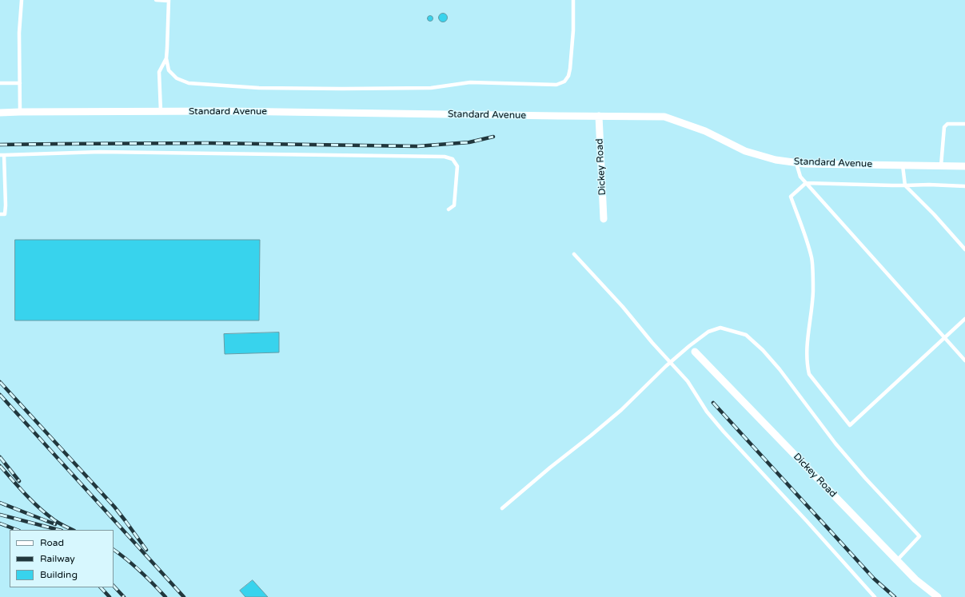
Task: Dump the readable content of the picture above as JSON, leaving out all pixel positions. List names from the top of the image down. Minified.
{"streets":{"street":["Standard Avenue","Dickey Road"]},"crossings":[["Standard Avenue","Dickey Road"]],"legend":["Road","Railway","Building"]}
